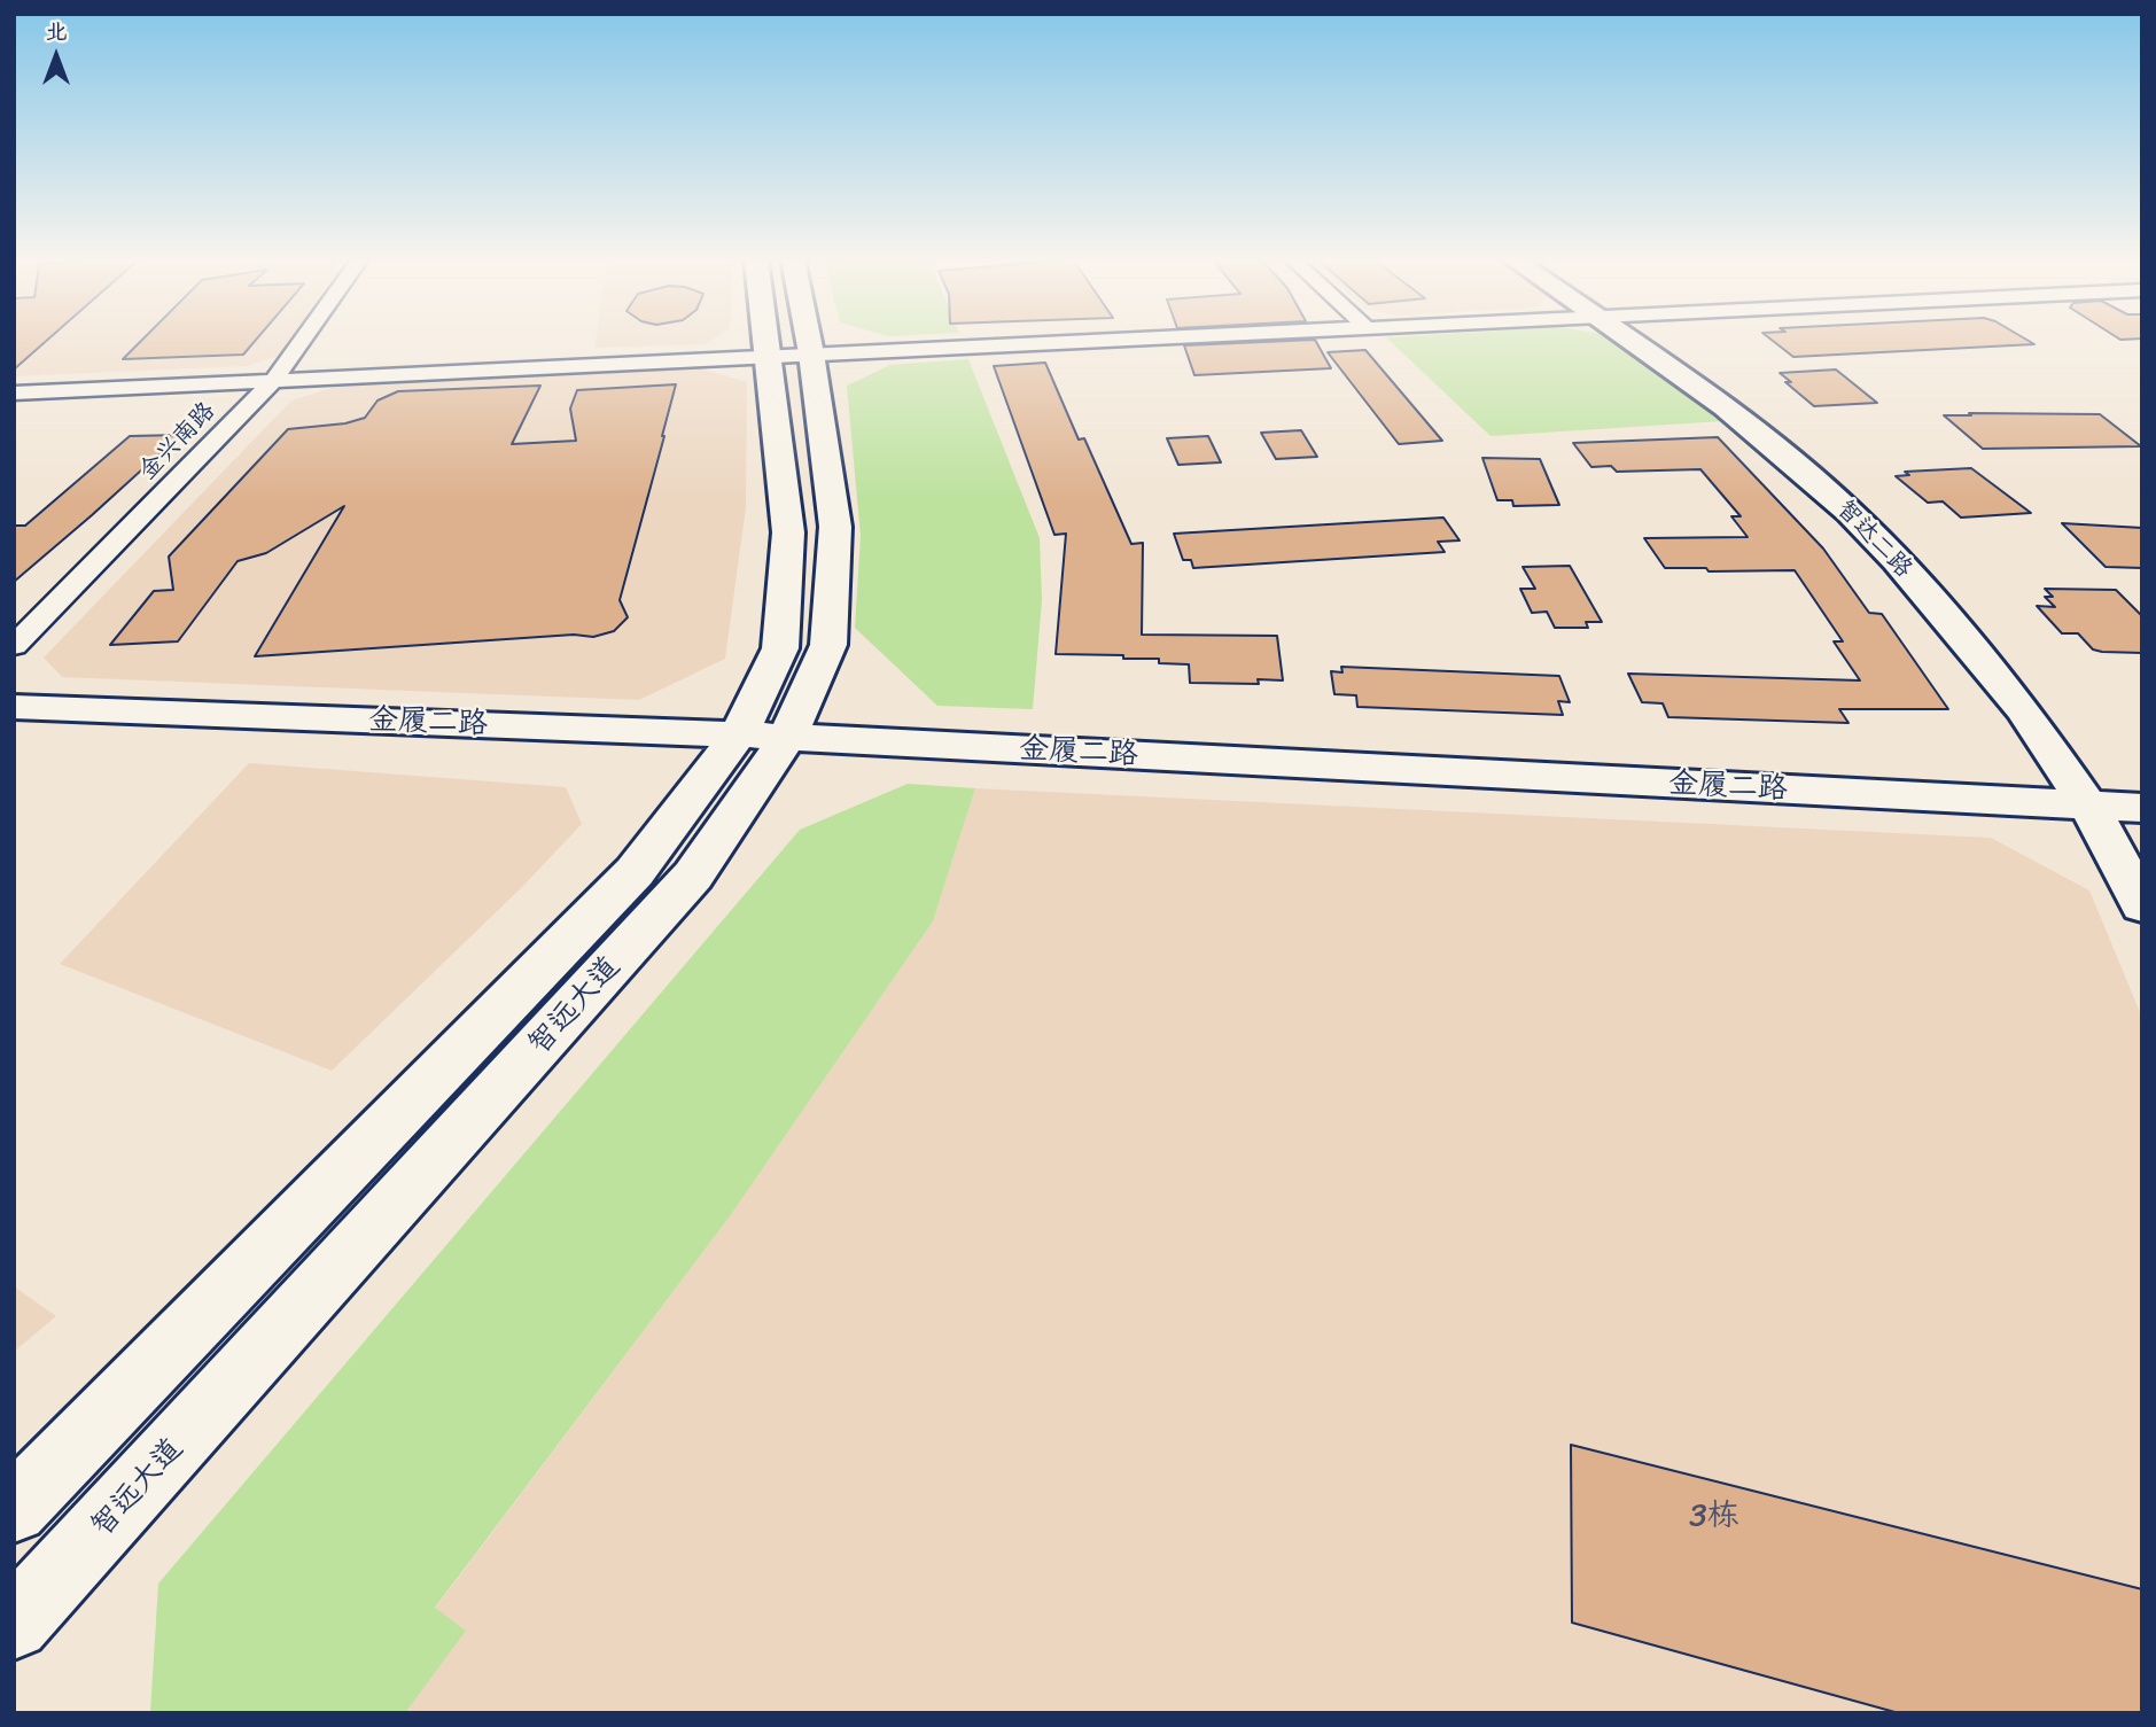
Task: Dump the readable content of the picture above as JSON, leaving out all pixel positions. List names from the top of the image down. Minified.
{"streets":{"main road":["智达二路","金履二路","智远大道"],"street":["金兴南路"]},"crossings":[["智达二路","金履二路"],["金履二路","智远大道"]],"house_numbers":["3栋"],"north":"top"}
